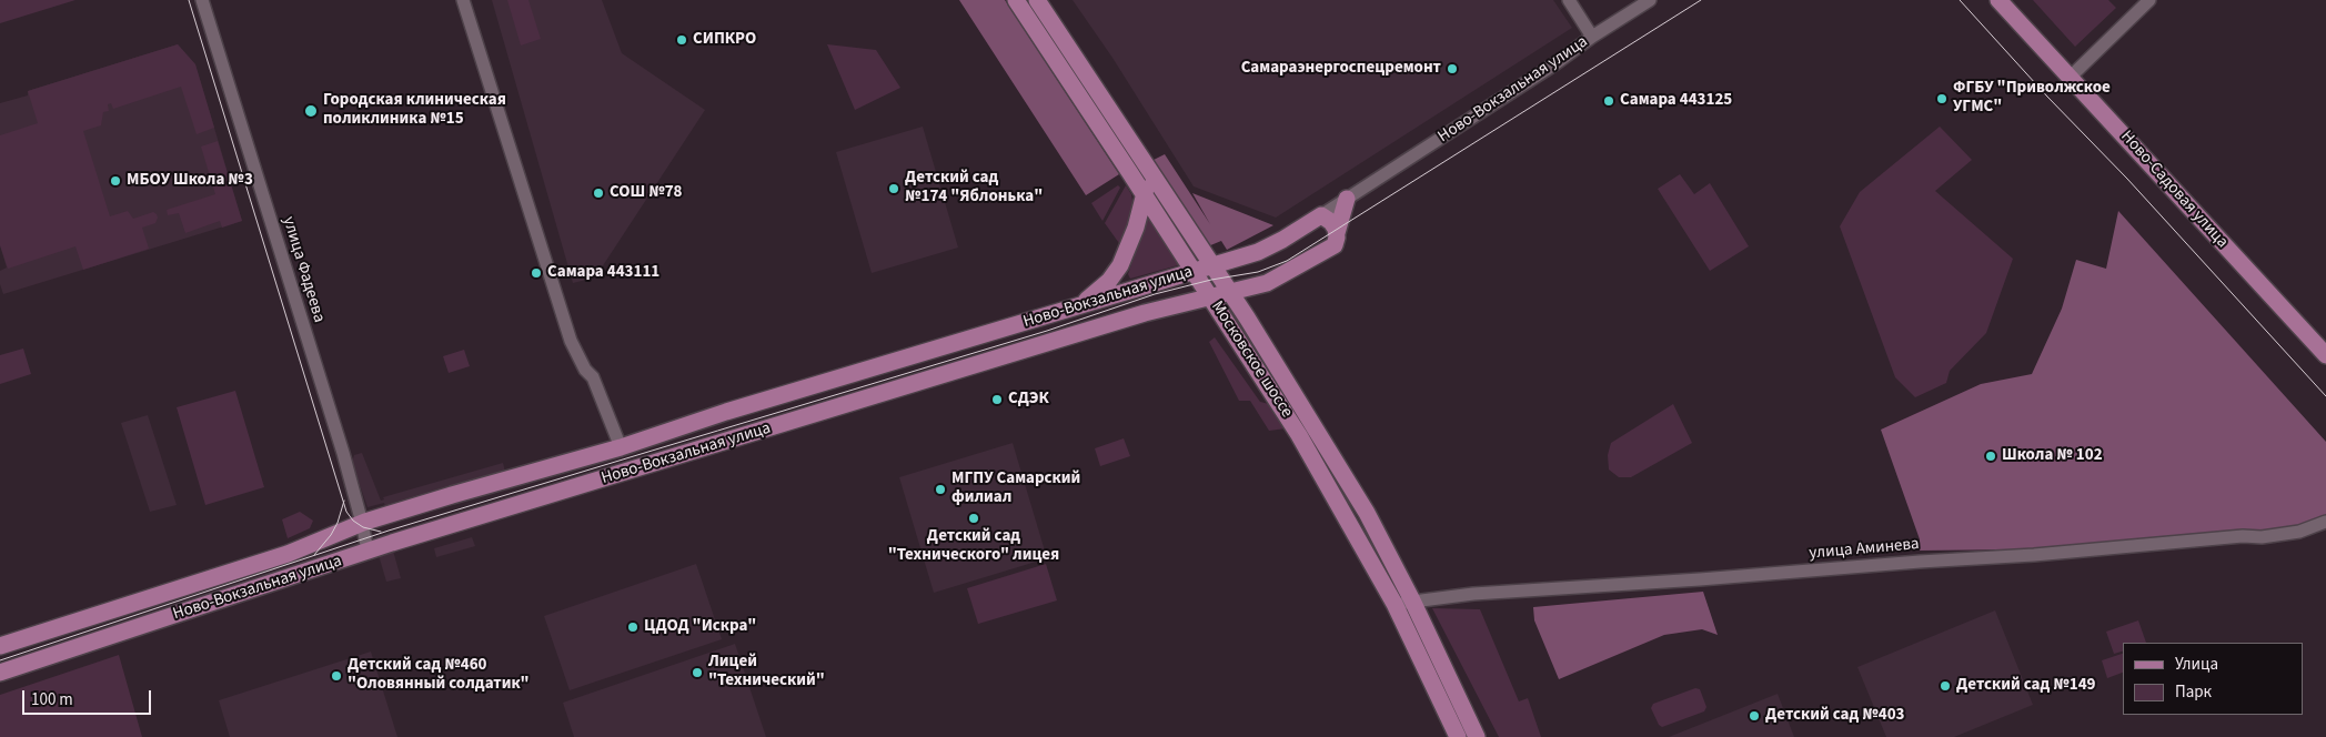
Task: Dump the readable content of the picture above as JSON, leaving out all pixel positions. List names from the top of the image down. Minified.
{"streets":{"main road":["Ново-Вокзальная улица","Ново-Садовая улица","Московское шоссе"],"street":["улица Фадеева","улица Аминева"]},"crossings":[["Ново-Вокзальная улица","улица Фадеева"],["Ново-Вокзальная улица","Московское шоссе"],["Московское шоссе","улица Аминева"]],"places":["СИПКРО","Самараэнергоспецремонт","ФГБУ \"Приволжское УГМС\"","Самара 443125","Городская клиническая поликлиника №15","МБОУ Школа №3","Детский сад №174 \"Яблонька\"","СОШ №78","Самара 443111","СДЭК","Школа № 102","МГПУ Самарский филиал","Детский сад \"Технического\" лицея","ЦДОД \"Искра\"","Лицей \"Технический\"","Детский сад №460 \"Оловянный солдатик\"","Детский сад №149","Детский сад №403"],"legend":["Улица","Парк"],"scale_bar":"100 m"}
